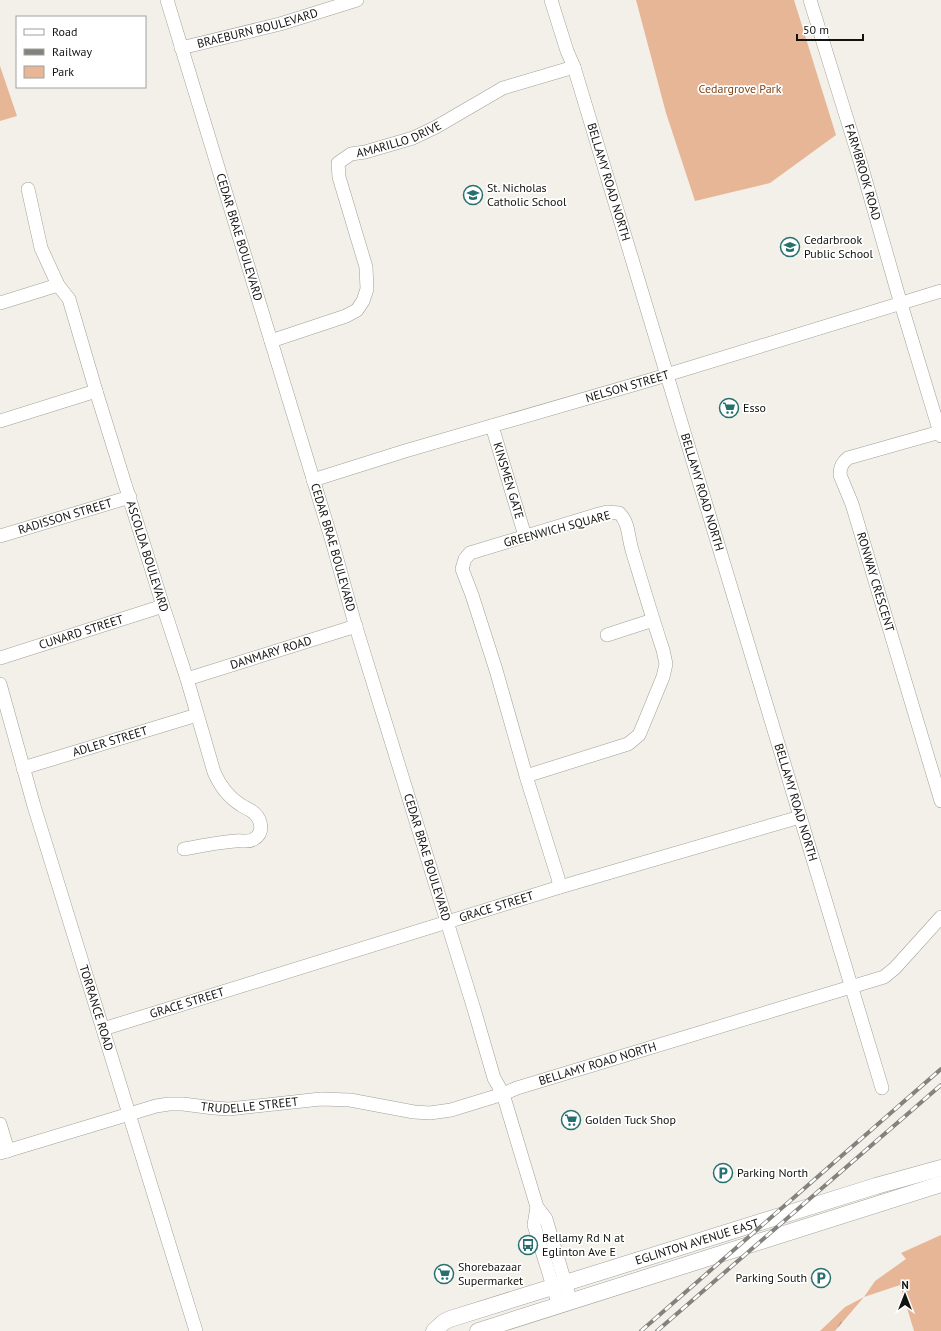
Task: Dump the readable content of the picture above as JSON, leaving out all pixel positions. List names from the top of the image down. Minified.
{"streets":{"main road":["EGLINTON AVENUE EAST"],"street":["BRAEBURN BOULEVARD","AMARILLO DRIVE","FARMBROOK ROAD","BELLAMY ROAD NORTH","CEDAR BRAE BOULEVARD","NELSON STREET","KINSMEN GATE","RADISSON STREET","GREENWICH SQUARE","ASCOLDA BOULEVARD","RONWAY CRESCENT","CUNARD STREET","DANMARY ROAD","ADLER STREET","GRACE STREET","TORRANCE ROAD","TRUDELLE STREET"]},"crossings":[["BRAEBURN BOULEVARD","CEDAR BRAE BOULEVARD"],["AMARILLO DRIVE","BELLAMY ROAD NORTH"],["AMARILLO DRIVE","CEDAR BRAE BOULEVARD"],["FARMBROOK ROAD","NELSON STREET"],["FARMBROOK ROAD","RONWAY CRESCENT"],["BELLAMY ROAD NORTH","CEDAR BRAE BOULEVARD"],["BELLAMY ROAD NORTH","NELSON STREET"],["BELLAMY ROAD NORTH","GRACE STREET"],["BELLAMY ROAD NORTH","TRUDELLE STREET"],["CEDAR BRAE BOULEVARD","NELSON STREET"],["CEDAR BRAE BOULEVARD","DANMARY ROAD"],["CEDAR BRAE BOULEVARD","GRACE STREET"],["CEDAR BRAE BOULEVARD","TRUDELLE STREET"],["NELSON STREET","KINSMEN GATE"],["KINSMEN GATE","GREENWICH SQUARE"],["RADISSON STREET","ASCOLDA BOULEVARD"],["GREENWICH SQUARE","GRACE STREET"],["ASCOLDA BOULEVARD","CUNARD STREET"],["ASCOLDA BOULEVARD","DANMARY ROAD"],["ASCOLDA BOULEVARD","ADLER STREET"],["ADLER STREET","TORRANCE ROAD"],["GRACE STREET","TORRANCE ROAD"],["TORRANCE ROAD","TRUDELLE STREET"]],"parks":["Cedargrove Park"],"places":{"school or university":["St. Nicholas Catholic School","Cedarbrook Public School"],"supermarket":["Esso","Golden Tuck Shop","Shorebazaar Supermarket"],"parking":["Parking North","Parking South"],"bus stop":["Bellamy Rd N at Eglinton Ave E"]},"legend":["Road","Railway","Park"],"scale_bar":"50 m","north":"top"}
